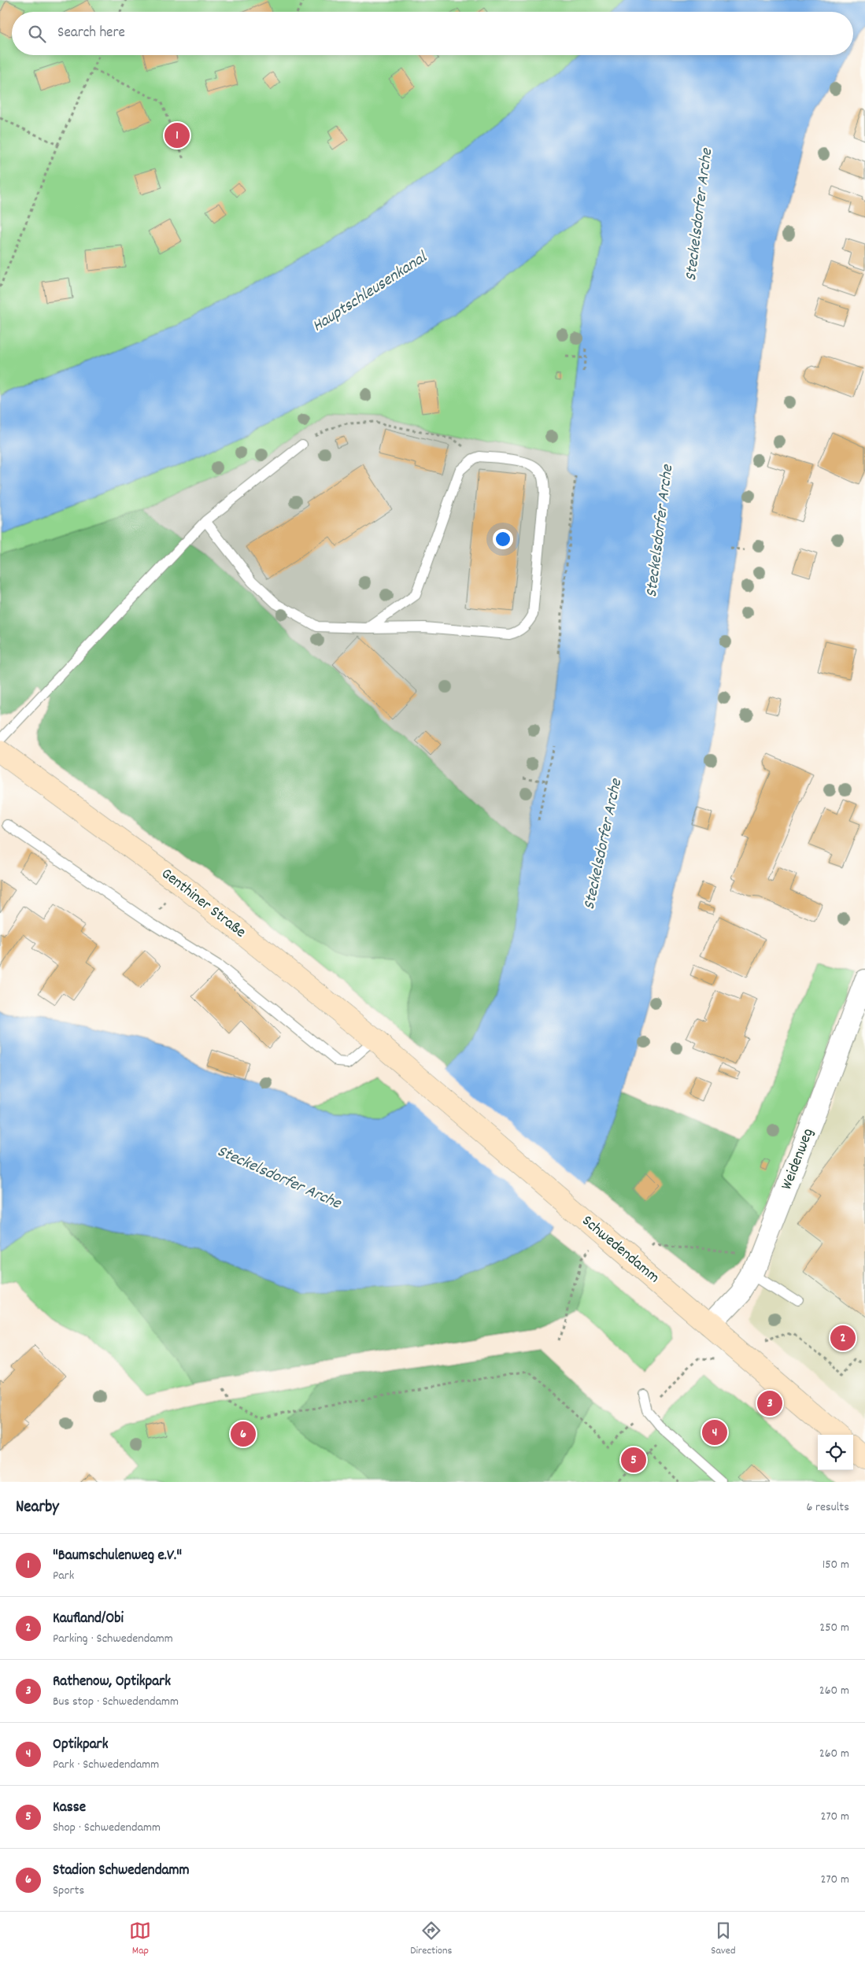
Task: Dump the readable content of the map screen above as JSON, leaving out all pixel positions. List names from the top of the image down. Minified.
{"streets":{"main road":["Genthiner Straße","Schwedendamm"],"street":["Weidenweg"]},"crossings":[["Genthiner Straße","Schwedendamm"],["Weidenweg","Schwedendamm"]],"water":["Steckelsdorfer Arche","Hauptschleusenkanal"],"page":{"search":"Search here","pins":["1","2","3","4","6","5"],"heading":["Nearby","6 results"],"list":[{"mark":"1","name":"\"Baumschulenweg e.V.\"","note":"Park","value":"150 m"},{"mark":"2","name":"Kaufland/Obi","note":"Parking · Schwedendamm","value":"250 m"},{"mark":"3","name":"Rathenow, Optikpark","note":"Bus stop · Schwedendamm","value":"260 m"},{"mark":"4","name":"Optikpark","note":"Park · Schwedendamm","value":"260 m"},{"mark":"5","name":"Kasse","note":"Shop · Schwedendamm","value":"270 m"},{"mark":"6","name":"Stadion Schwedendamm","note":"Sports","value":"270 m"}],"nav":["Map","Directions","Saved"]}}
